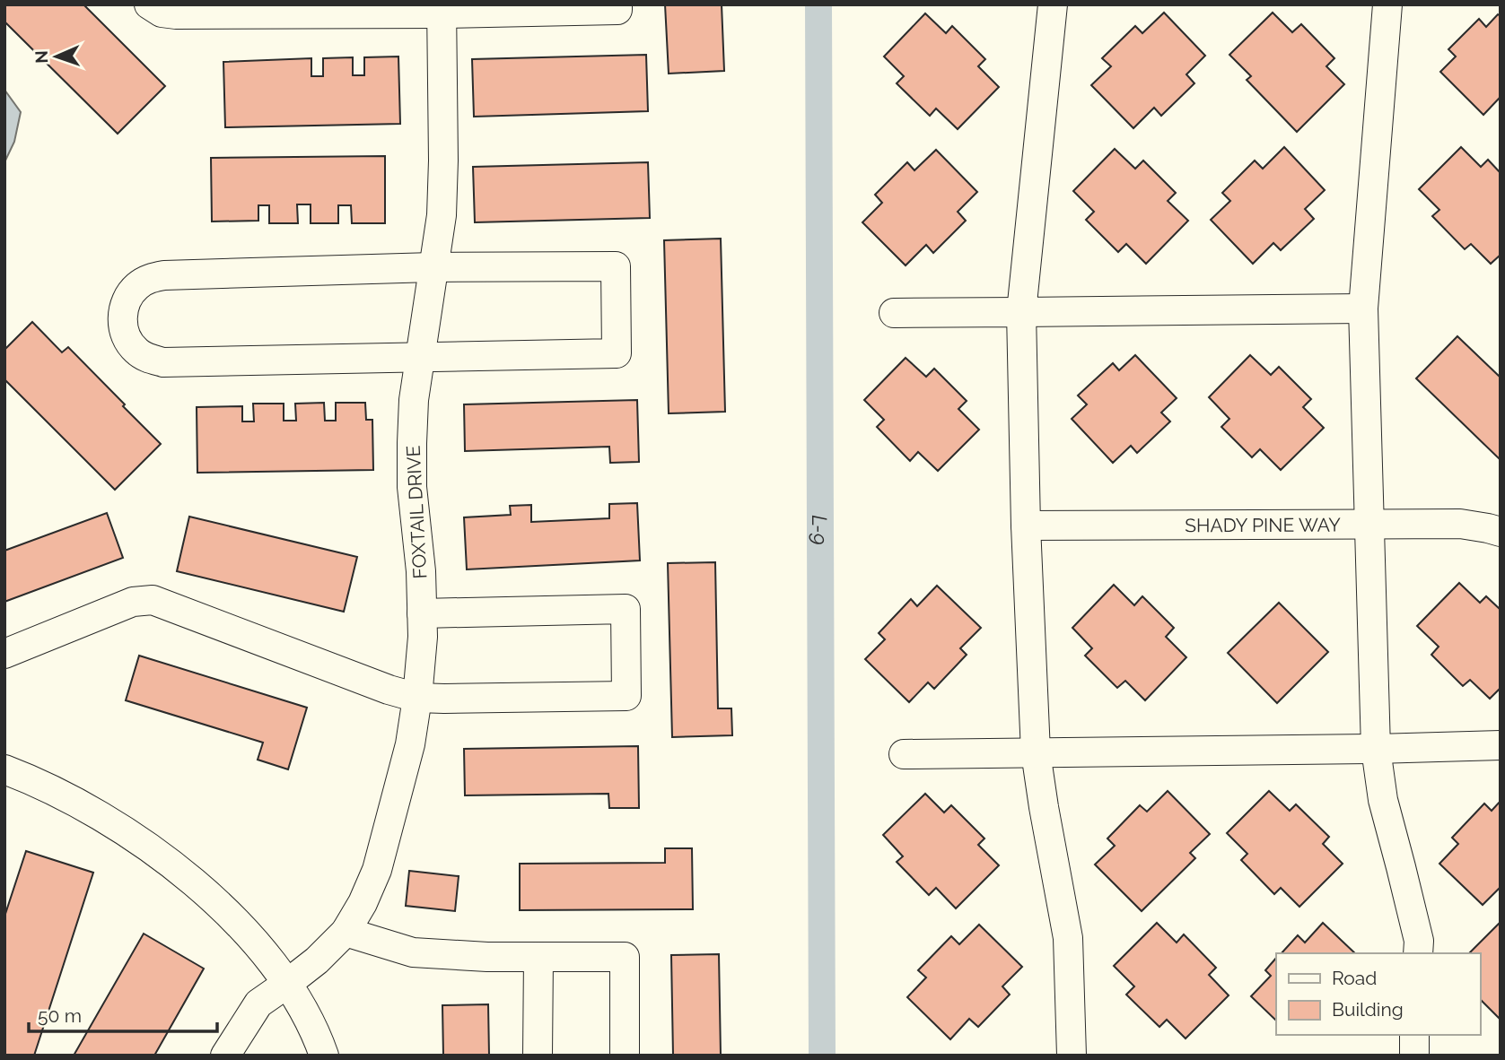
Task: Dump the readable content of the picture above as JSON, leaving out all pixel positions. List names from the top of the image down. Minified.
{"streets":{"lane":["FOXTAIL DRIVE","SHADY PINE WAY"]},"water":["L-9"],"legend":["Road","Building"],"scale_bar":"50 m","north":"left"}
